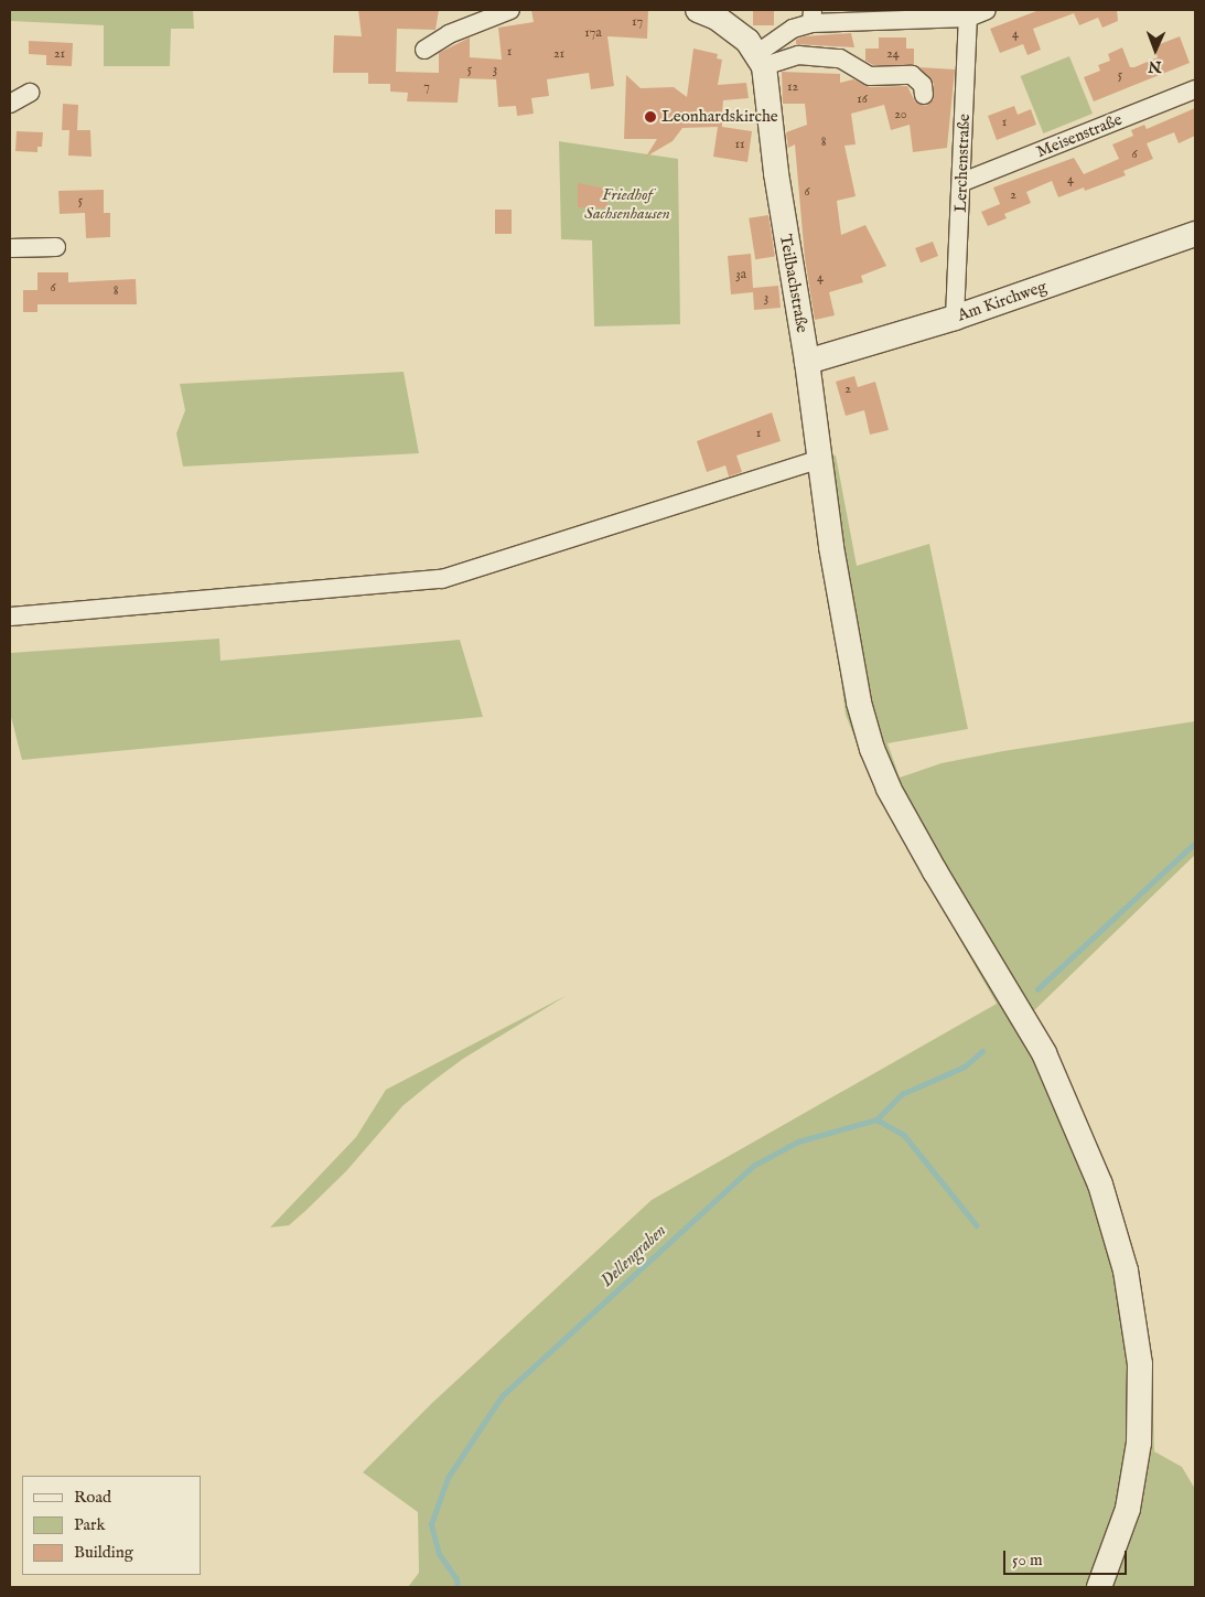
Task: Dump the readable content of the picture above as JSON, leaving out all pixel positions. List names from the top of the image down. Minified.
{"streets":{"street":["Meisenstraße","Lerchenstraße","Teilbachstraße","Am Kirchweg"]},"crossings":[["Meisenstraße","Lerchenstraße"],["Lerchenstraße","Am Kirchweg"],["Teilbachstraße","Am Kirchweg"]],"water":["Dellengraben"],"parks":["Friedhof Sachsenhausen"],"places":["Leonhardskirche"],"house_numbers":["17","17a","4","1","21","21","24","5","3","5","7","12","16","20","1","8","11","6","4","6","2","5","3a","4","6","8","3","2","1"],"legend":["Road","Park","Building"],"scale_bar":"50 m","north":"bottom"}
